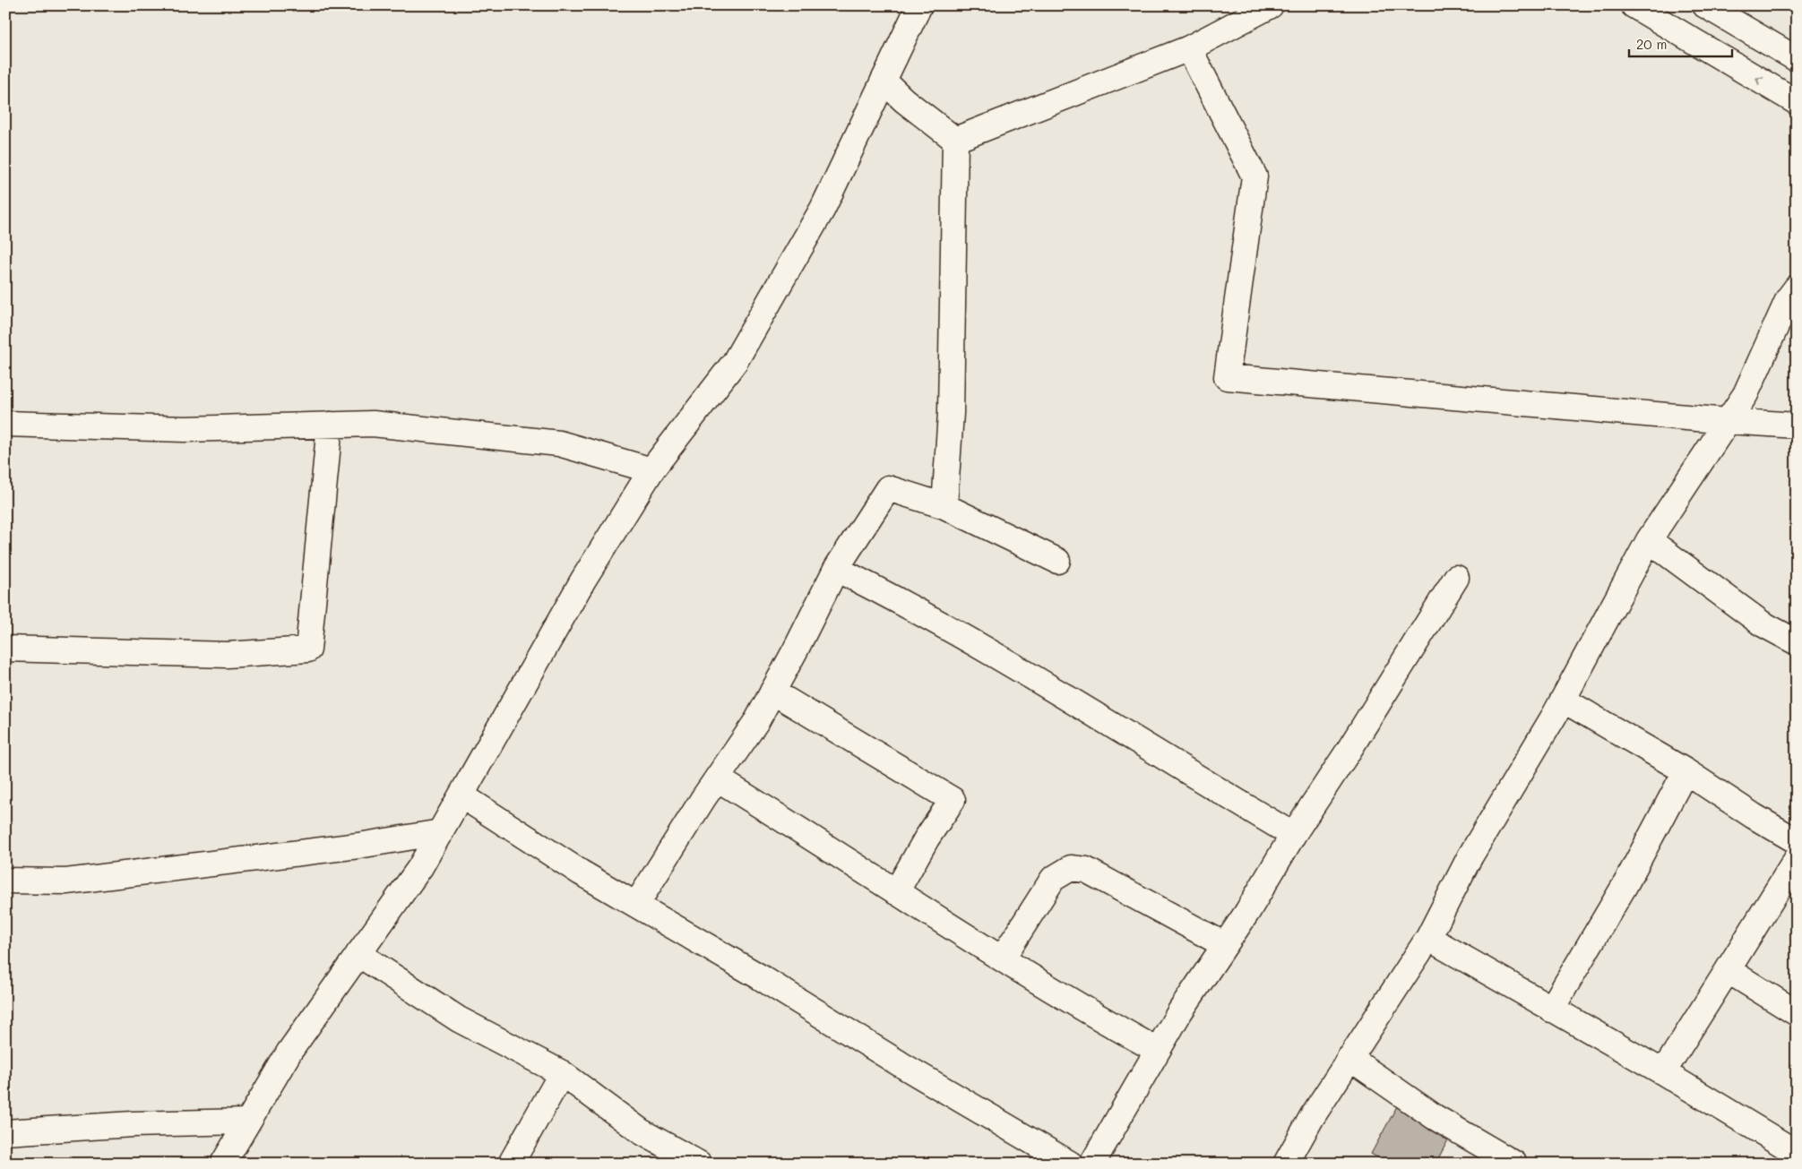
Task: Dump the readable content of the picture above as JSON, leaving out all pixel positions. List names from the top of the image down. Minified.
{"scale_bar":"20 m"}
